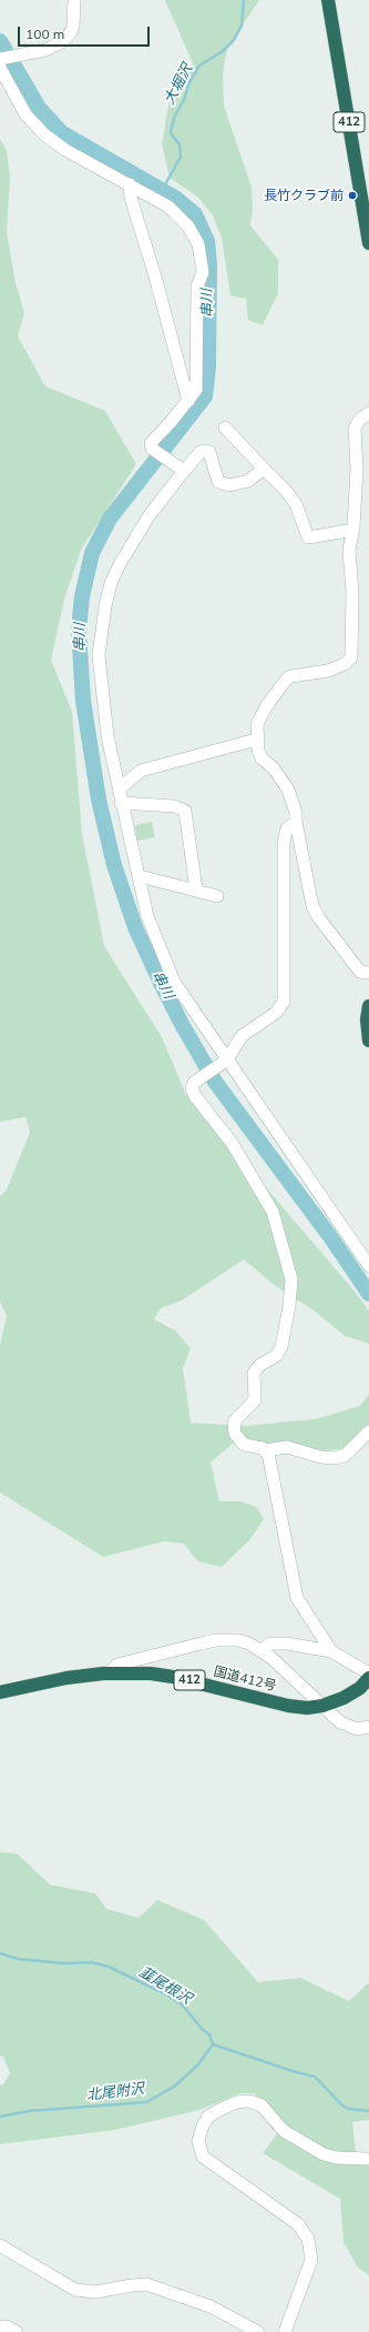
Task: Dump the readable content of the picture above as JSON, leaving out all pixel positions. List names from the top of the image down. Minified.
{"streets":{"highway":["412","国道412号"]},"water":["大堀沢","串川","韮尾根沢","北尾附沢"],"places":["長竹クラブ前"],"scale_bar":"100 m"}
